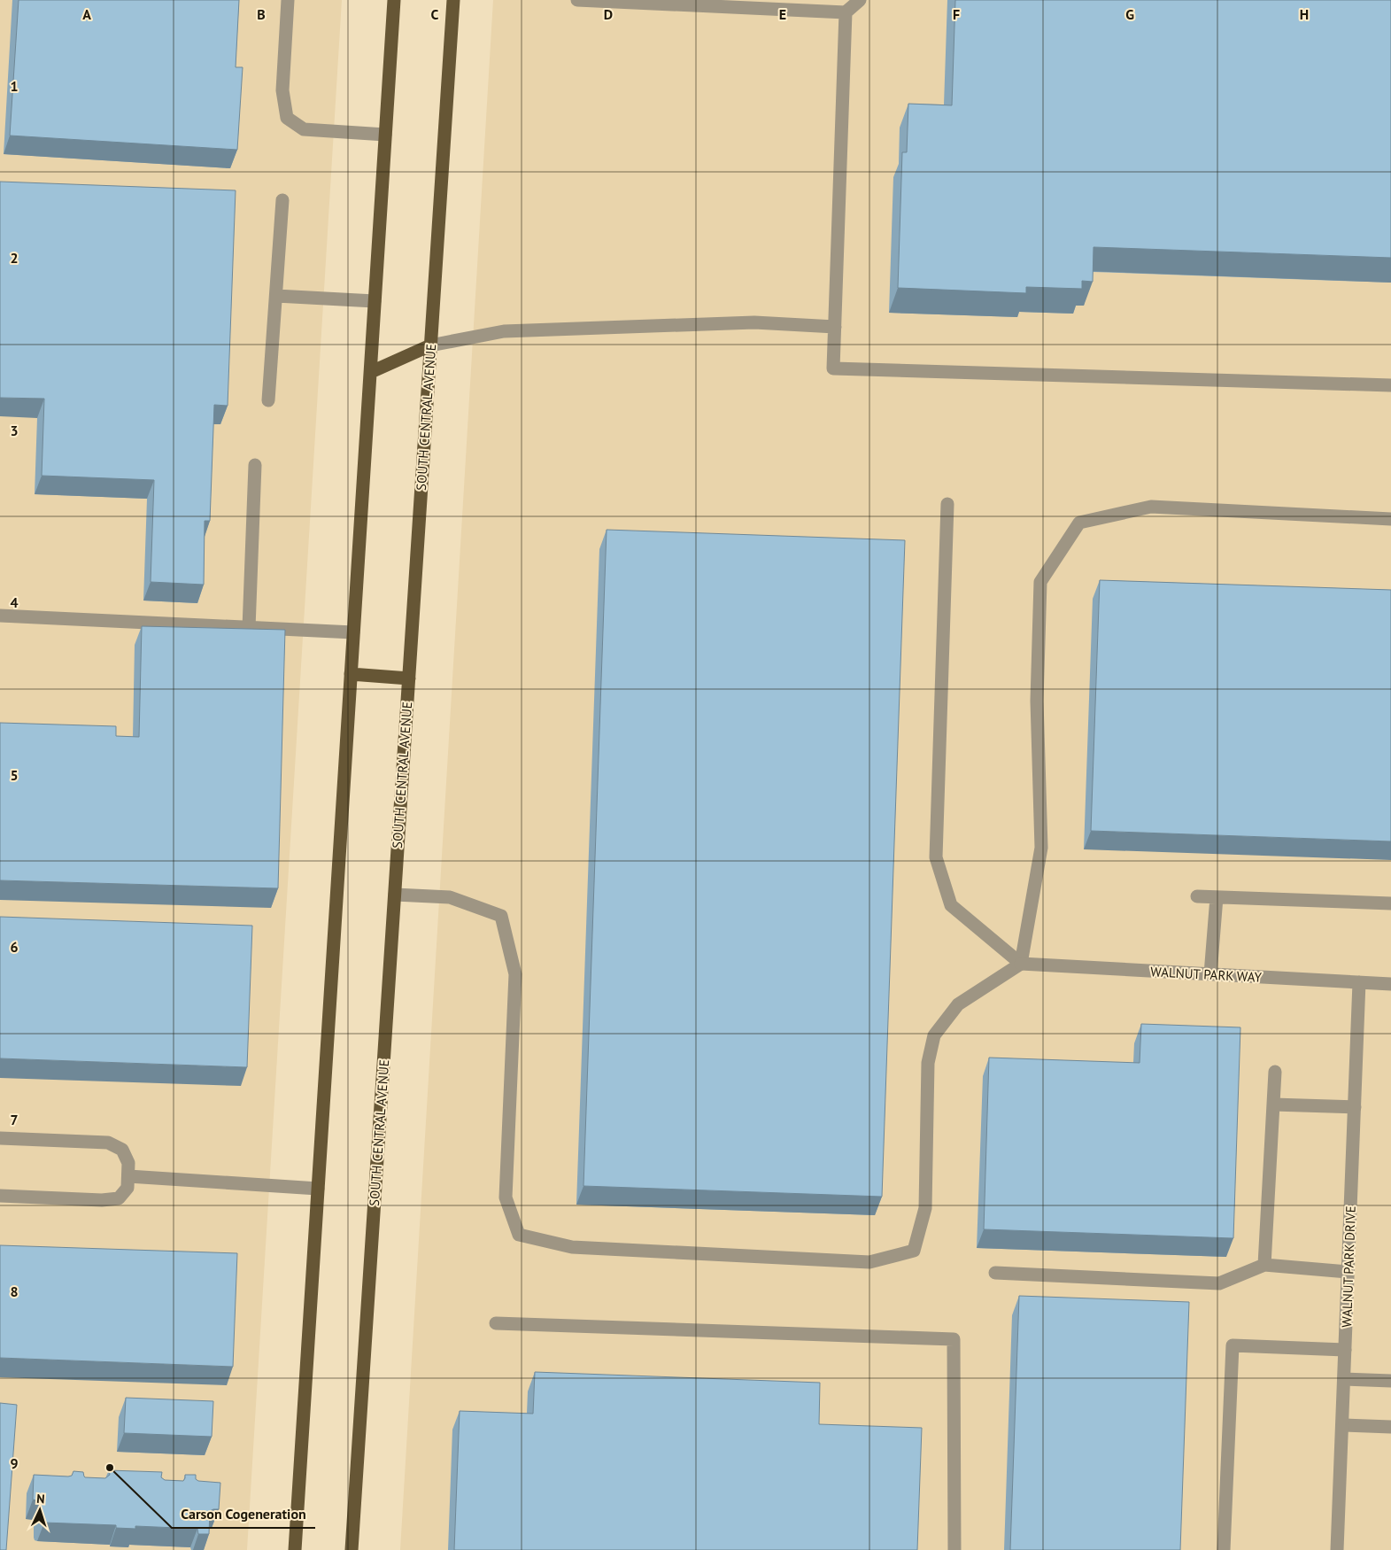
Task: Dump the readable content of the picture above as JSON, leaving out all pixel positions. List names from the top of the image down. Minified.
{"streets":{"main road":["SOUTH CENTRAL AVENUE"],"street":["WALNUT PARK WAY","WALNUT PARK DRIVE"]},"crossings":[["WALNUT PARK WAY","WALNUT PARK DRIVE"]],"places":["Carson Cogeneration"],"north":"top","grid":{"columns":["A","B","C","D","E","F","G","H"],"rows":["1","2","3","4","5","6","7","8","9"]}}
